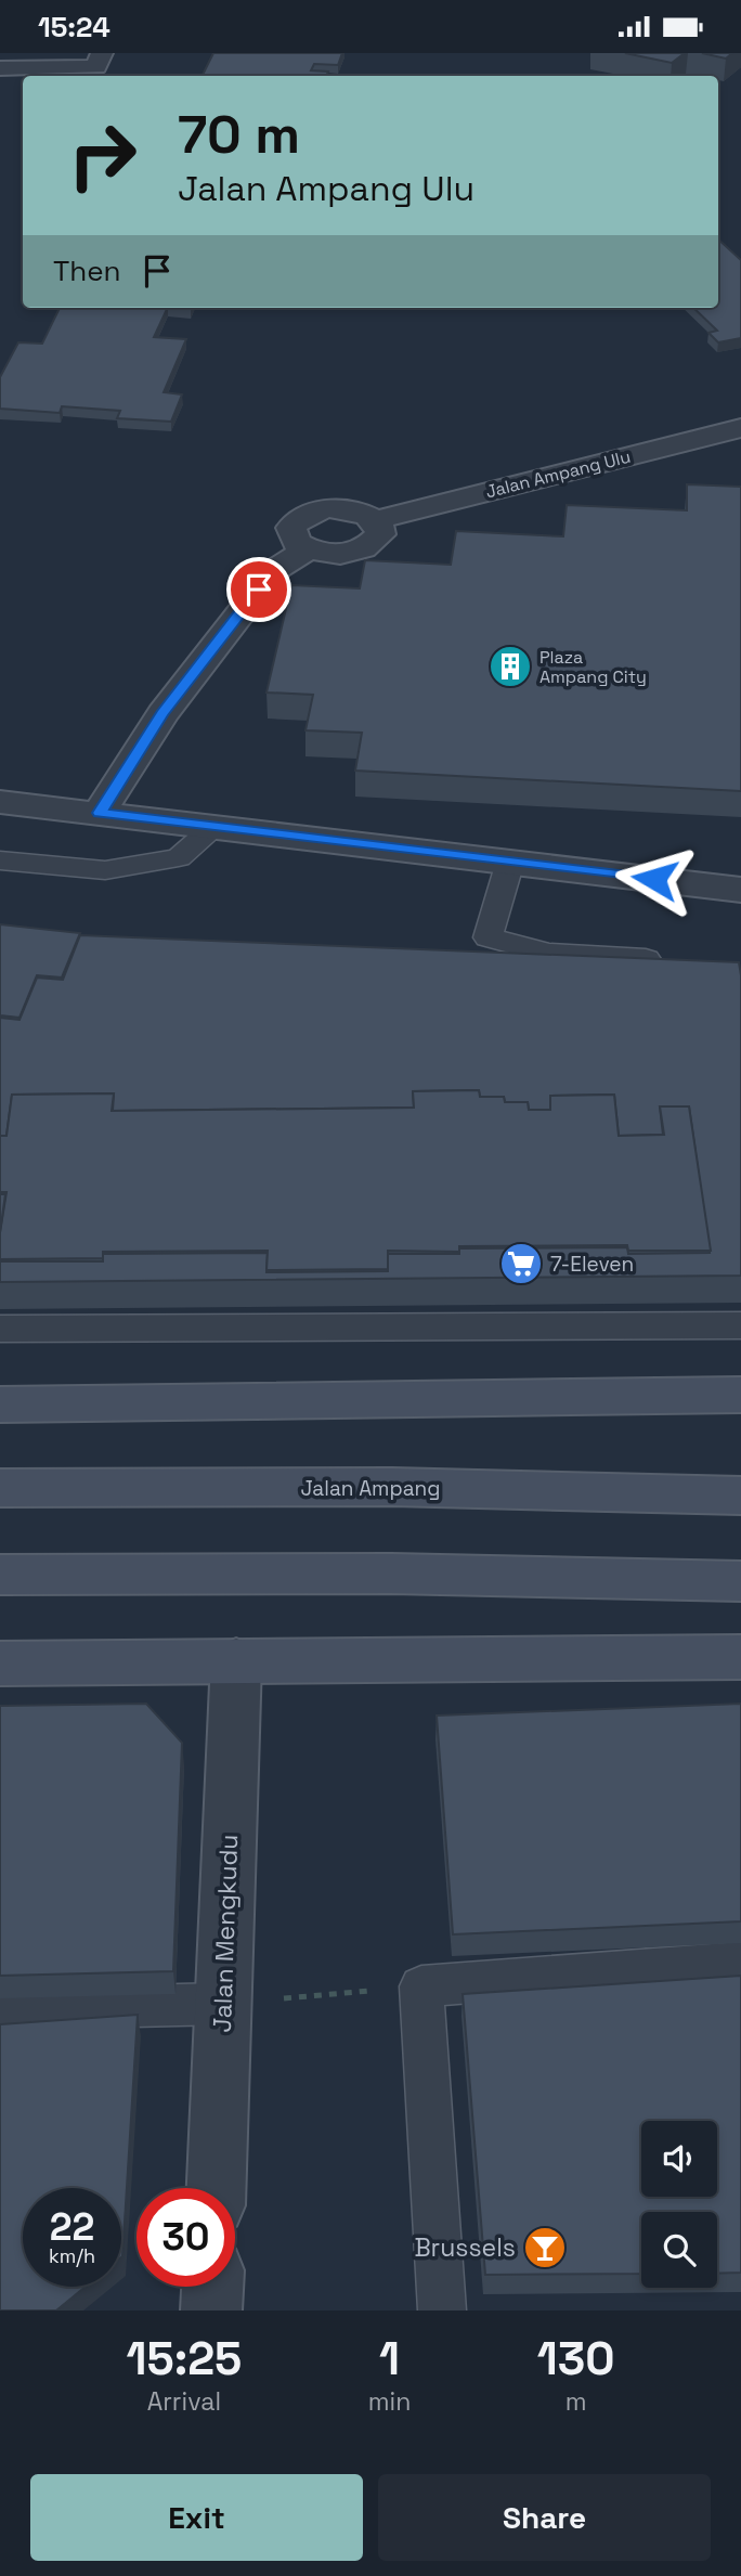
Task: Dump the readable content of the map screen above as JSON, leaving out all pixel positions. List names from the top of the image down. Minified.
{"streets":{"main road":["Jalan Ampang"],"street":["Jalan Ampang Ulu","Jalan Mengkudu"]},"places":{"building":["Plaza Ampang City"],"supermarket":["7-Eleven"],"bar":["Brussels"]},"page":{"status":"15:24","turn":["70 m","Jalan Ampang Ulu"],"then":"Then","speed":"22 km/h","limit":"30","eta":["15:25","Arrival","1","min","130","m"],"buttons":["Exit","Share"]}}
